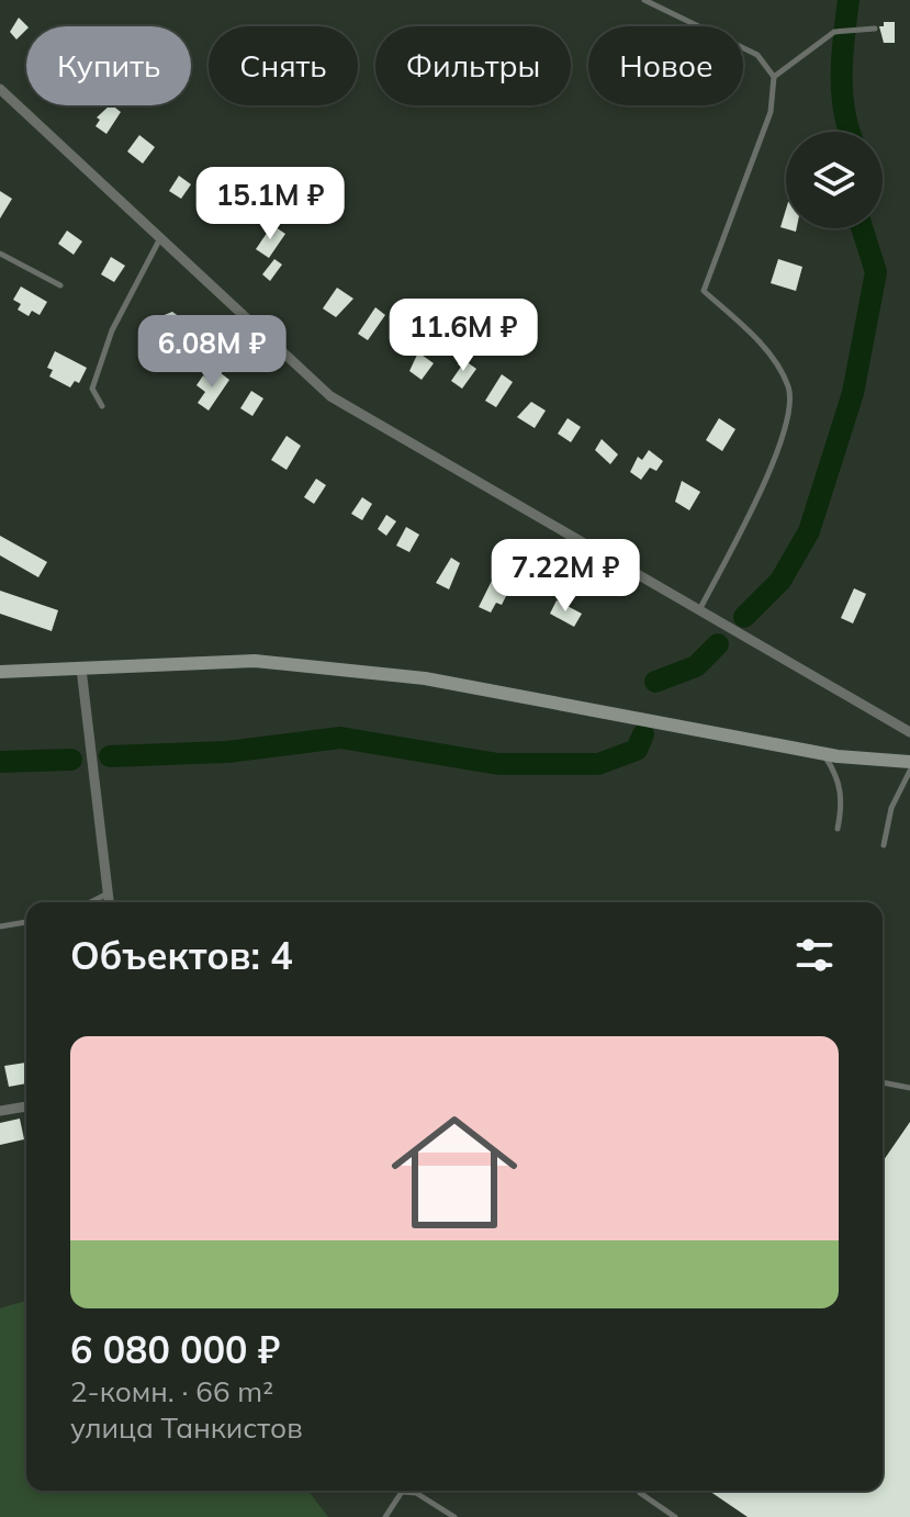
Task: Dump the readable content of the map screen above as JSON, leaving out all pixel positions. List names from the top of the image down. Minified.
{"page":{"chip":["Купить","Снять","Фильтры","Новое"],"price":["15.1M ₽","11.6M ₽","6.08M ₽","7.22M ₽"],"heading":"Объектов: 4","list":[{"name":"6 080 000 ₽","note":"2-комн. · 66 m² · улица Танкистов"}]}}
